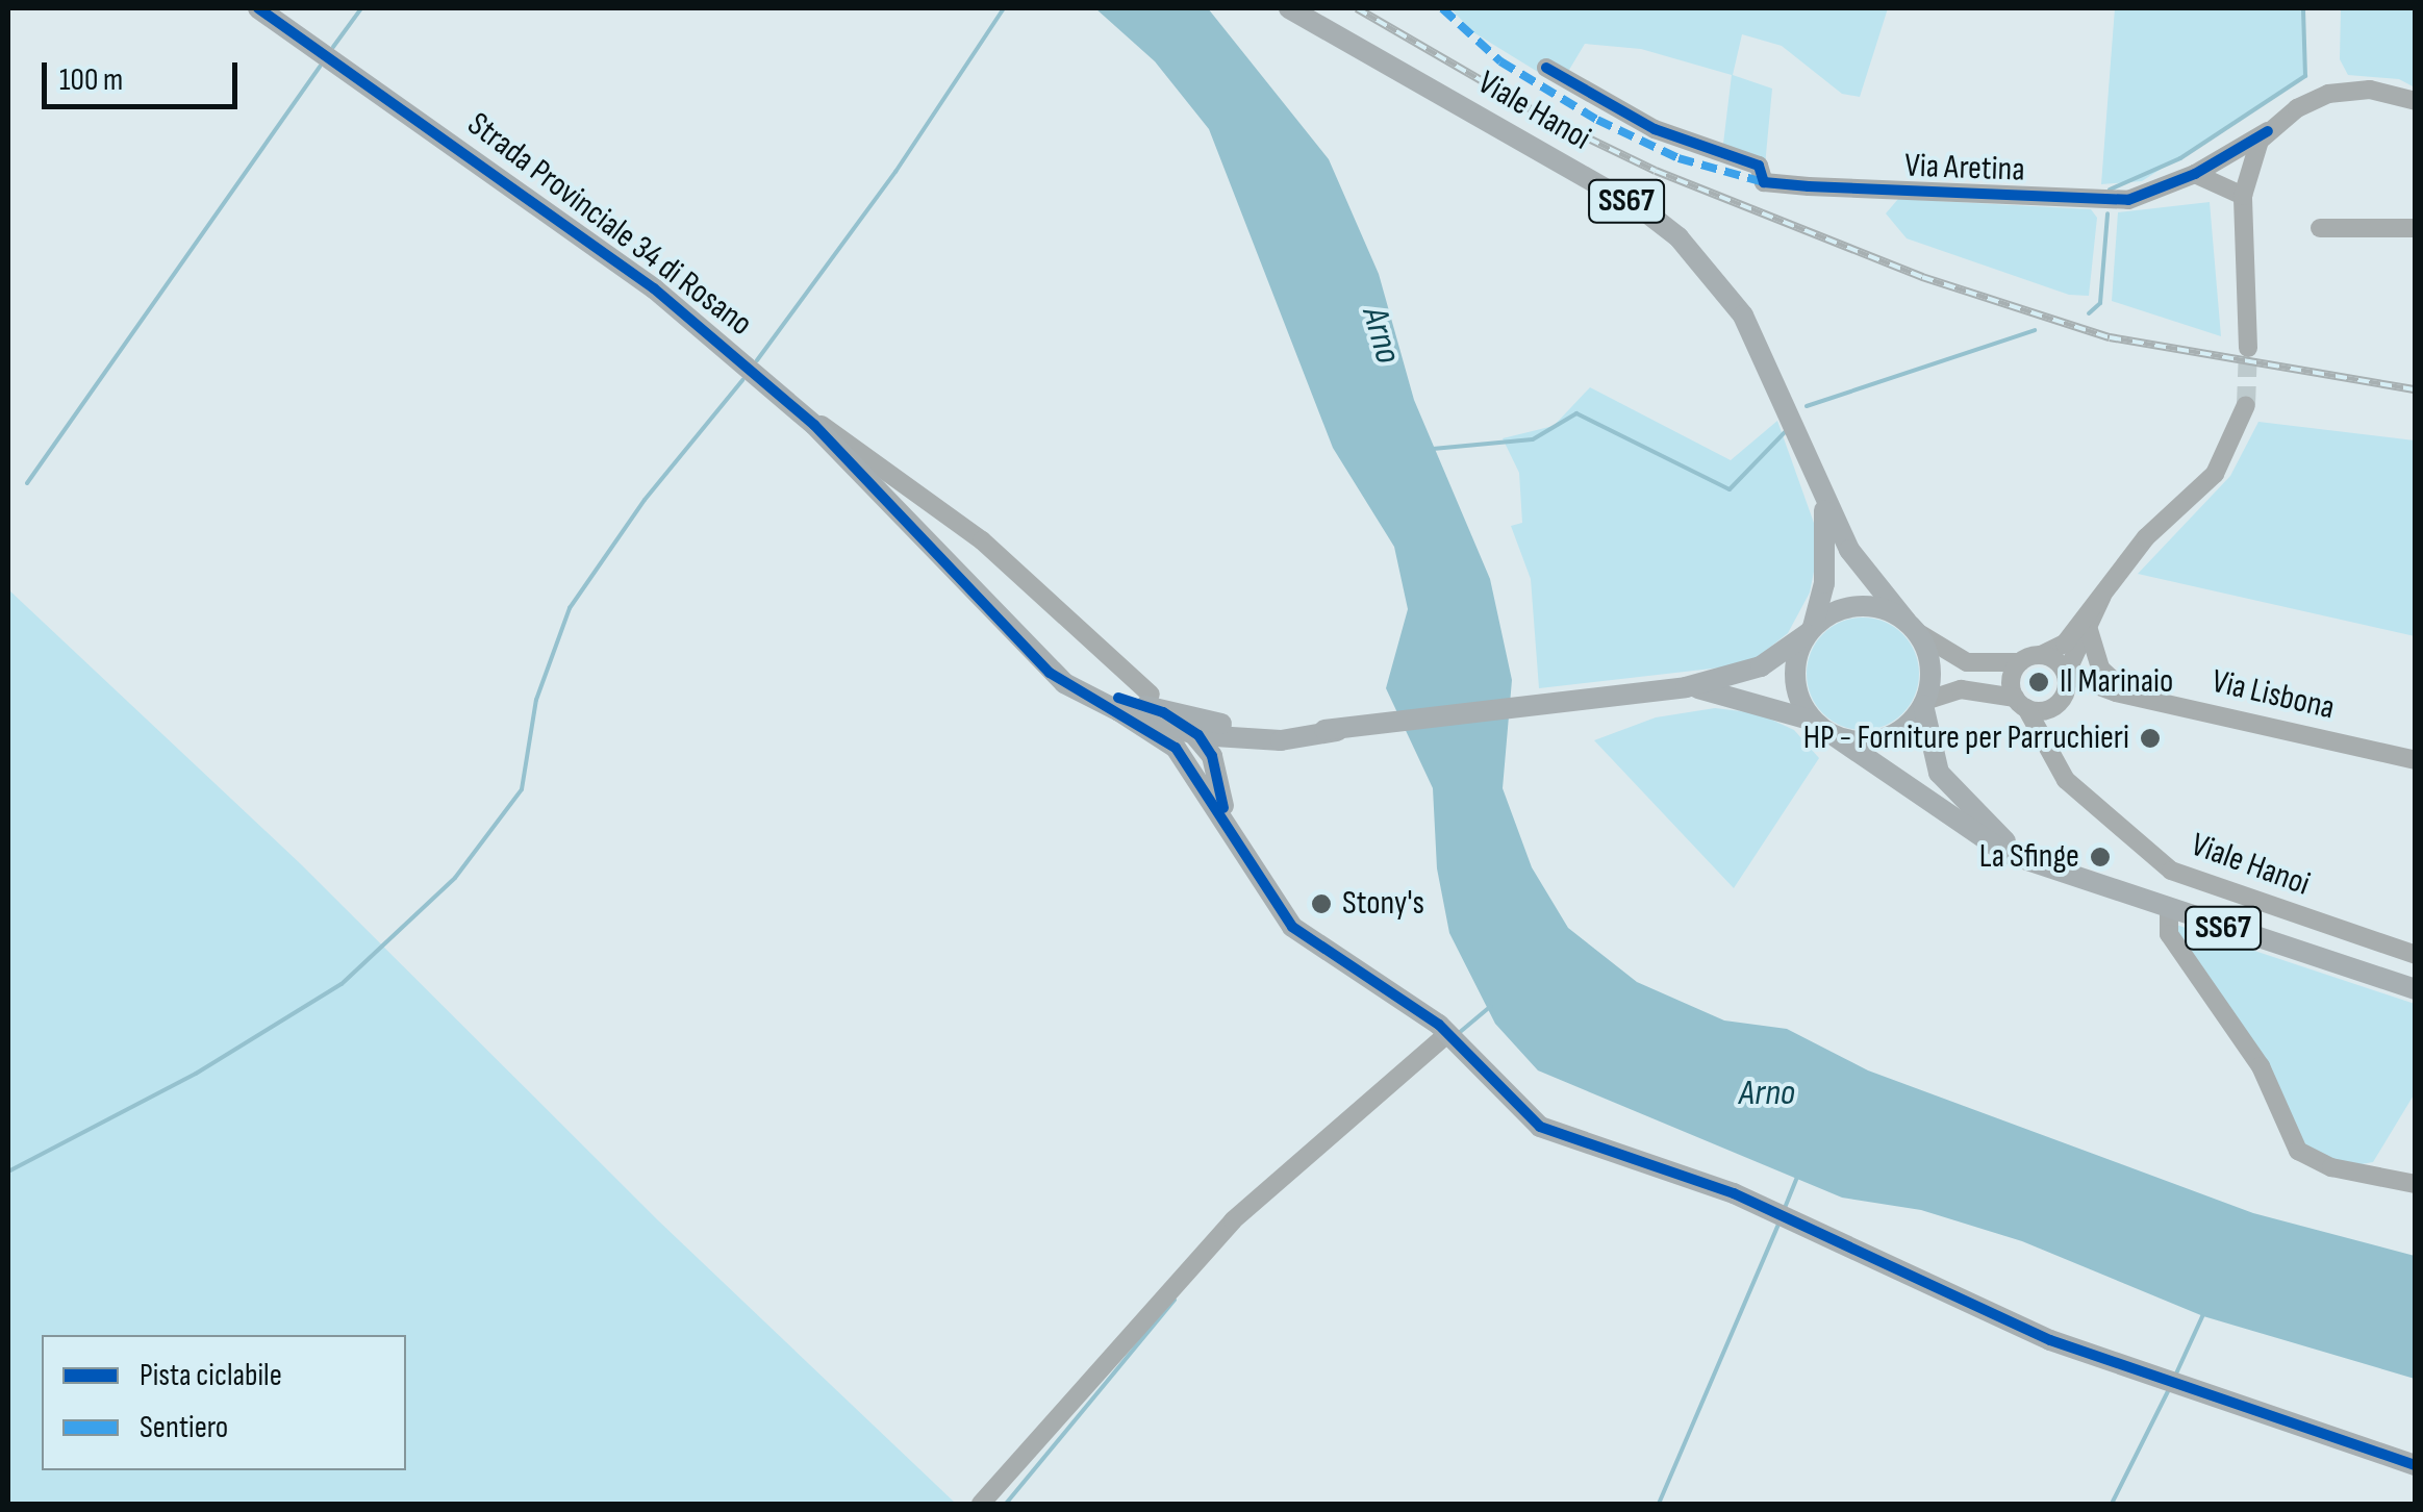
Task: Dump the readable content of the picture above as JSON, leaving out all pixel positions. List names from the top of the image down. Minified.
{"streets":{"main road":["Viale Hanoi","SS67","Strada Provinciale 34 di Rosano"],"street":["Via Aretina","Via Lisbona"]},"crossings":[["Viale Hanoi","SS67"],["Viale Hanoi","Strada Provinciale 34 di Rosano"],["Viale Hanoi","Via Lisbona"],["SS67","Strada Provinciale 34 di Rosano"]],"water":["Arno"],"places":["Il Marinaio","HP - Forniture per Parruchieri","La Sfinge","Stony's"],"legend":["Pista ciclabile","Sentiero"],"scale_bar":"100 m"}
